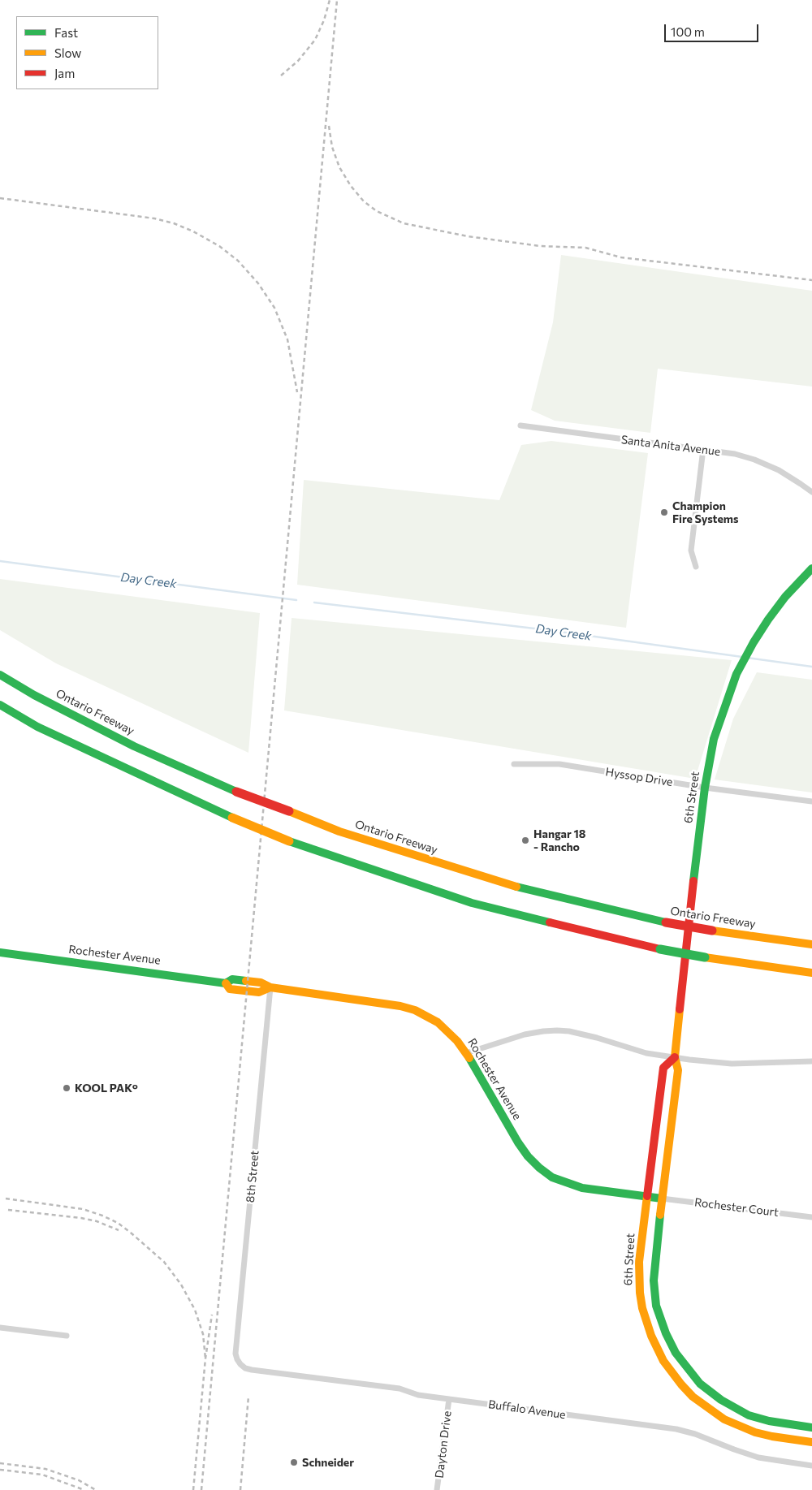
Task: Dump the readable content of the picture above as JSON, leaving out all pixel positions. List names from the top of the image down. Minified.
{"streets":{"main road":["Ontario Freeway","6th Street","Rochester Avenue"],"street":["Santa Anita Avenue","Hyssop Drive","8th Street","Rochester Court","Buffalo Avenue","Dayton Drive"]},"crossings":[["Hyssop Drive","6th Street"],["6th Street","Rochester Avenue"],["6th Street","Rochester Court"],["Rochester Avenue","8th Street"],["Rochester Avenue","Rochester Court"],["8th Street","Buffalo Avenue"],["Buffalo Avenue","Dayton Drive"]],"water":["Day Creek"],"places":["Champion Fire Systems","Hangar 18 - Rancho","KOOL PAK°","Schneider"],"legend":["Fast","Slow","Jam"],"scale_bar":"100 m"}
